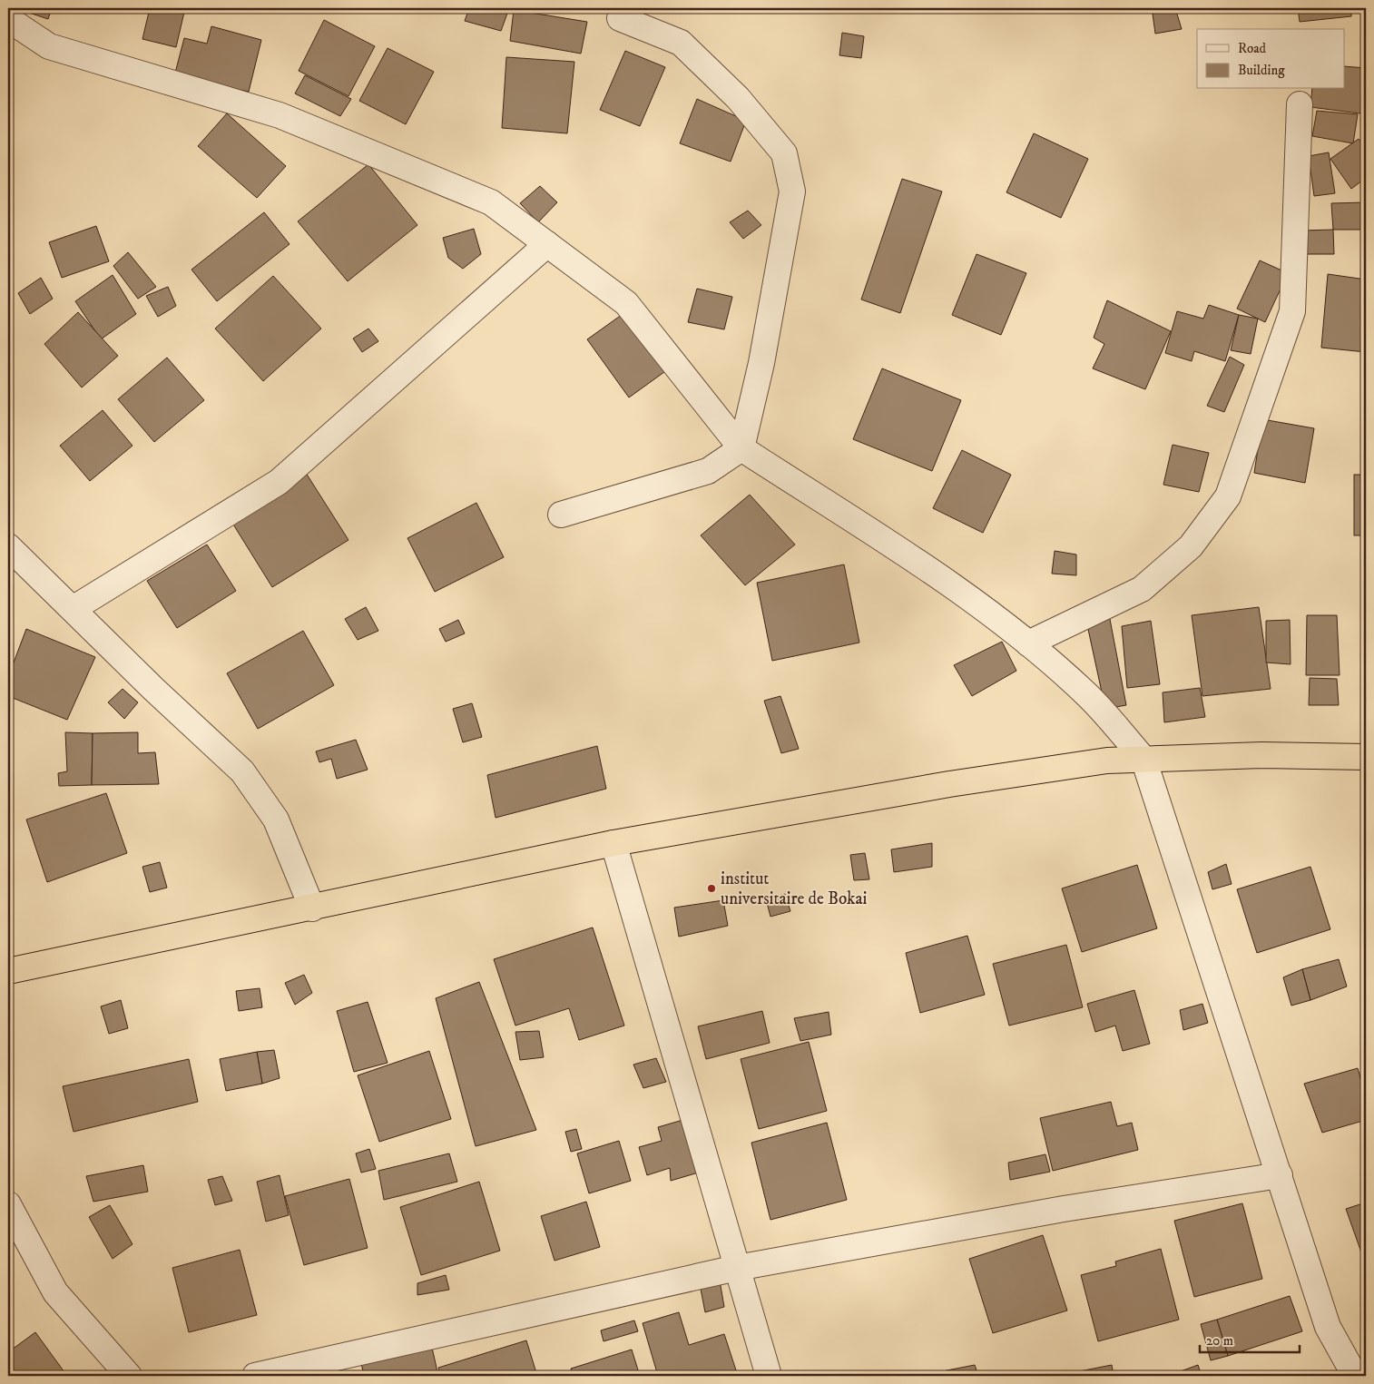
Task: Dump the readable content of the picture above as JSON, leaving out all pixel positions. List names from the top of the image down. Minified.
{"places":["institut universitaire de Bokai"],"legend":["Road","Building"],"scale_bar":"20 m"}
